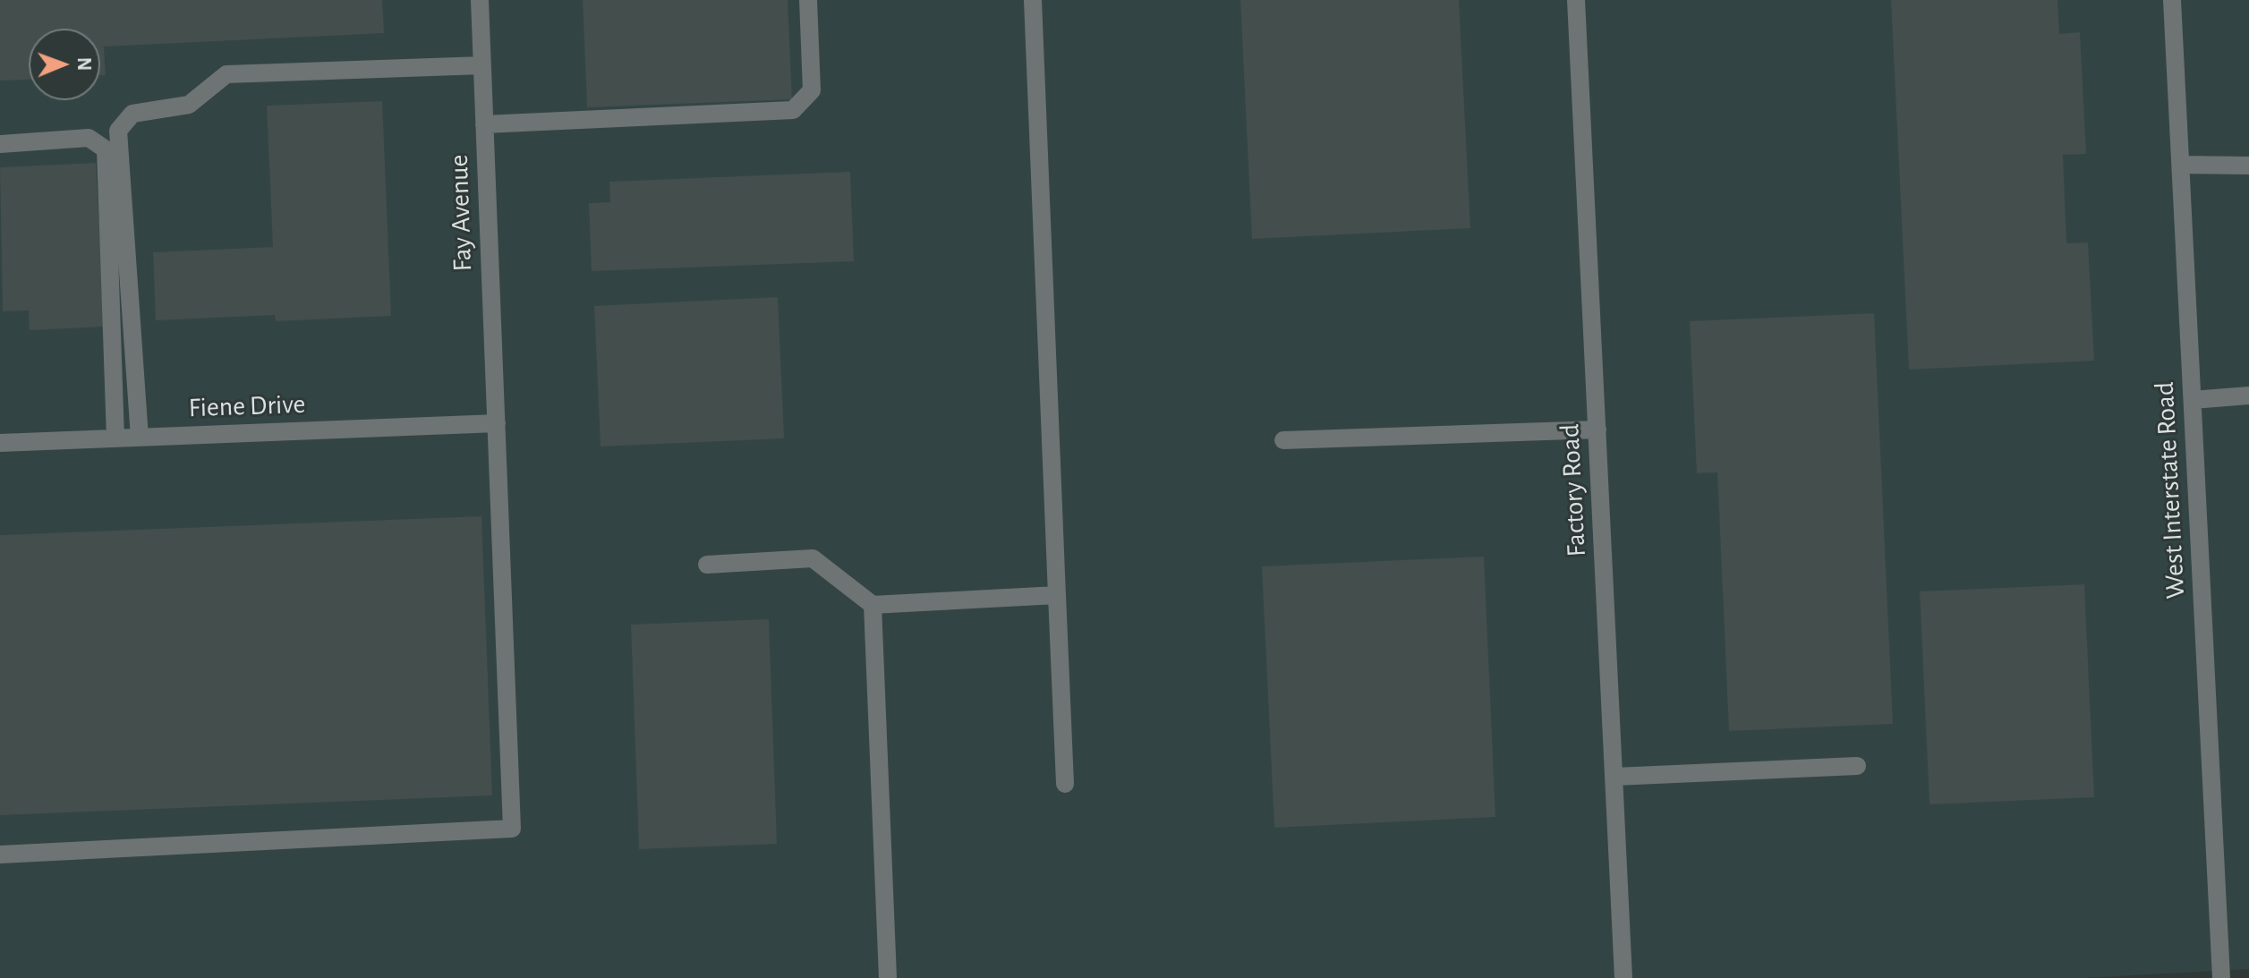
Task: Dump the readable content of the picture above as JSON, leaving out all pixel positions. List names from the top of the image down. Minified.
{"streets":{"street":["Fay Avenue","Fiene Drive","Factory Road","West Interstate Road"]},"crossings":[["Fay Avenue","Fiene Drive"]],"north":"right"}
